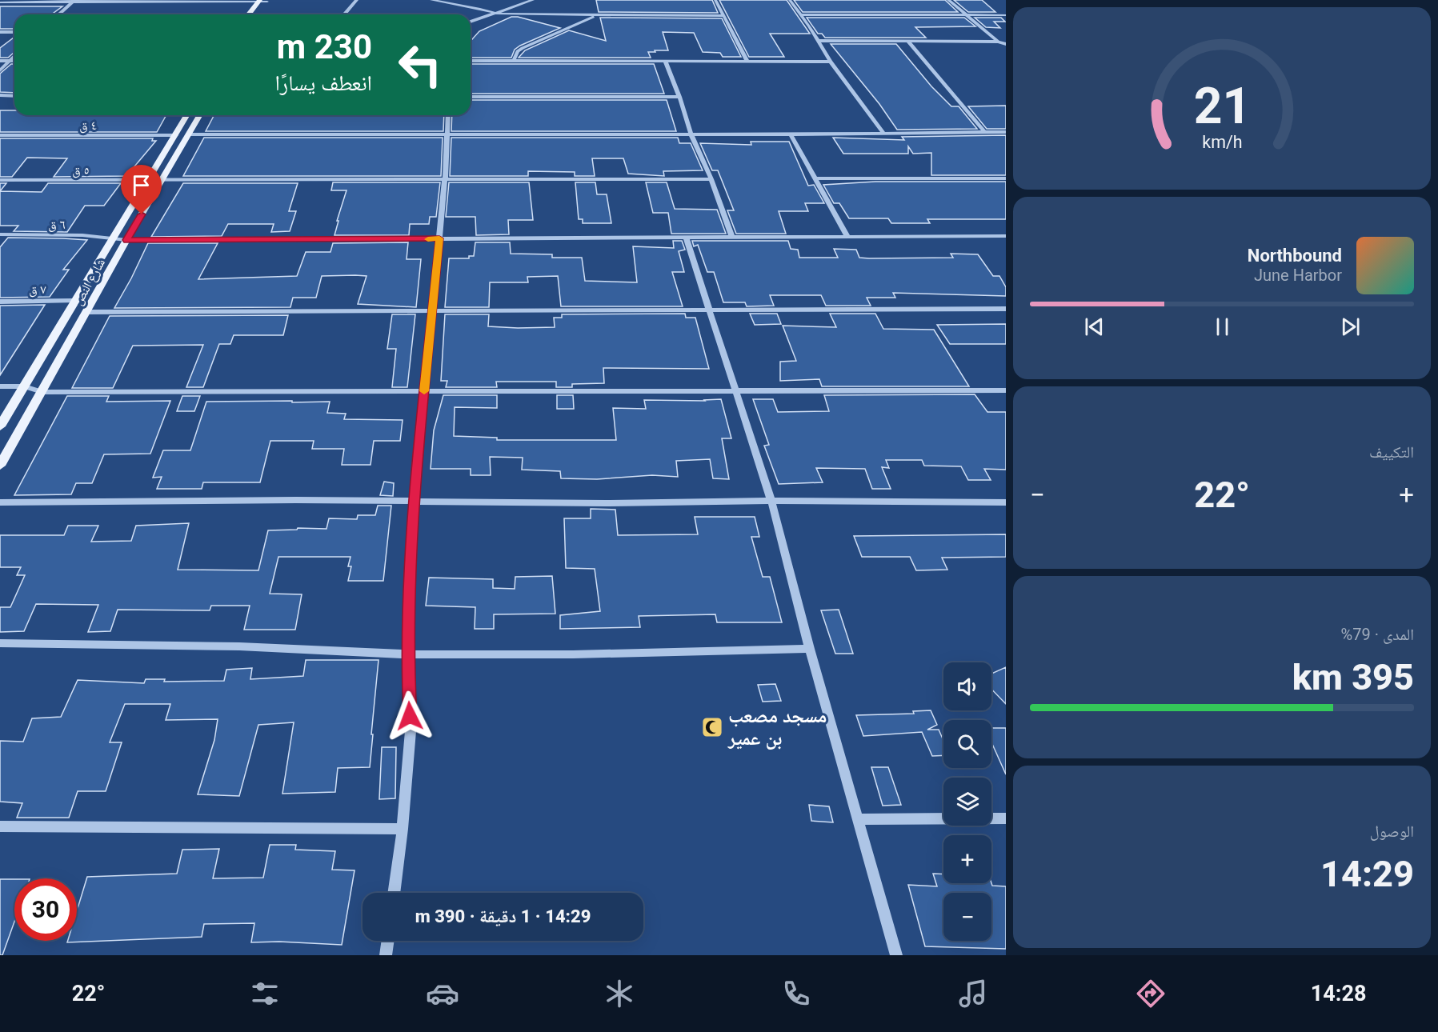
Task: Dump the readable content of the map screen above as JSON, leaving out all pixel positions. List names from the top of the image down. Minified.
{"streets":{"main road":["شارع النص"],"street":["٤ ق","٥ ق","٦ ق","٧ ق"]},"crossings":[["٤ ق","شارع النص"],["٥ ق","شارع النص"],["٦ ق","شارع النص"],["شارع النص","٧ ق"]],"places":{"mosque":["مسجد مصعب بن عمير"]},"page":{"turn":["230 m","انعطف يسارًا"],"song":["Northbound","June Harbor"],"tile":["التكييف",["المدى · 79%","395 km"],["الوصول","14:29"]],"heat":["−","22°","+"],"map_buttons":["+","−"],"limit":"30","trip":"14:29 · 1 دقيقة · 390 m","tabs":["14:28","22°"],"gauge":["21","km/h"]}}
